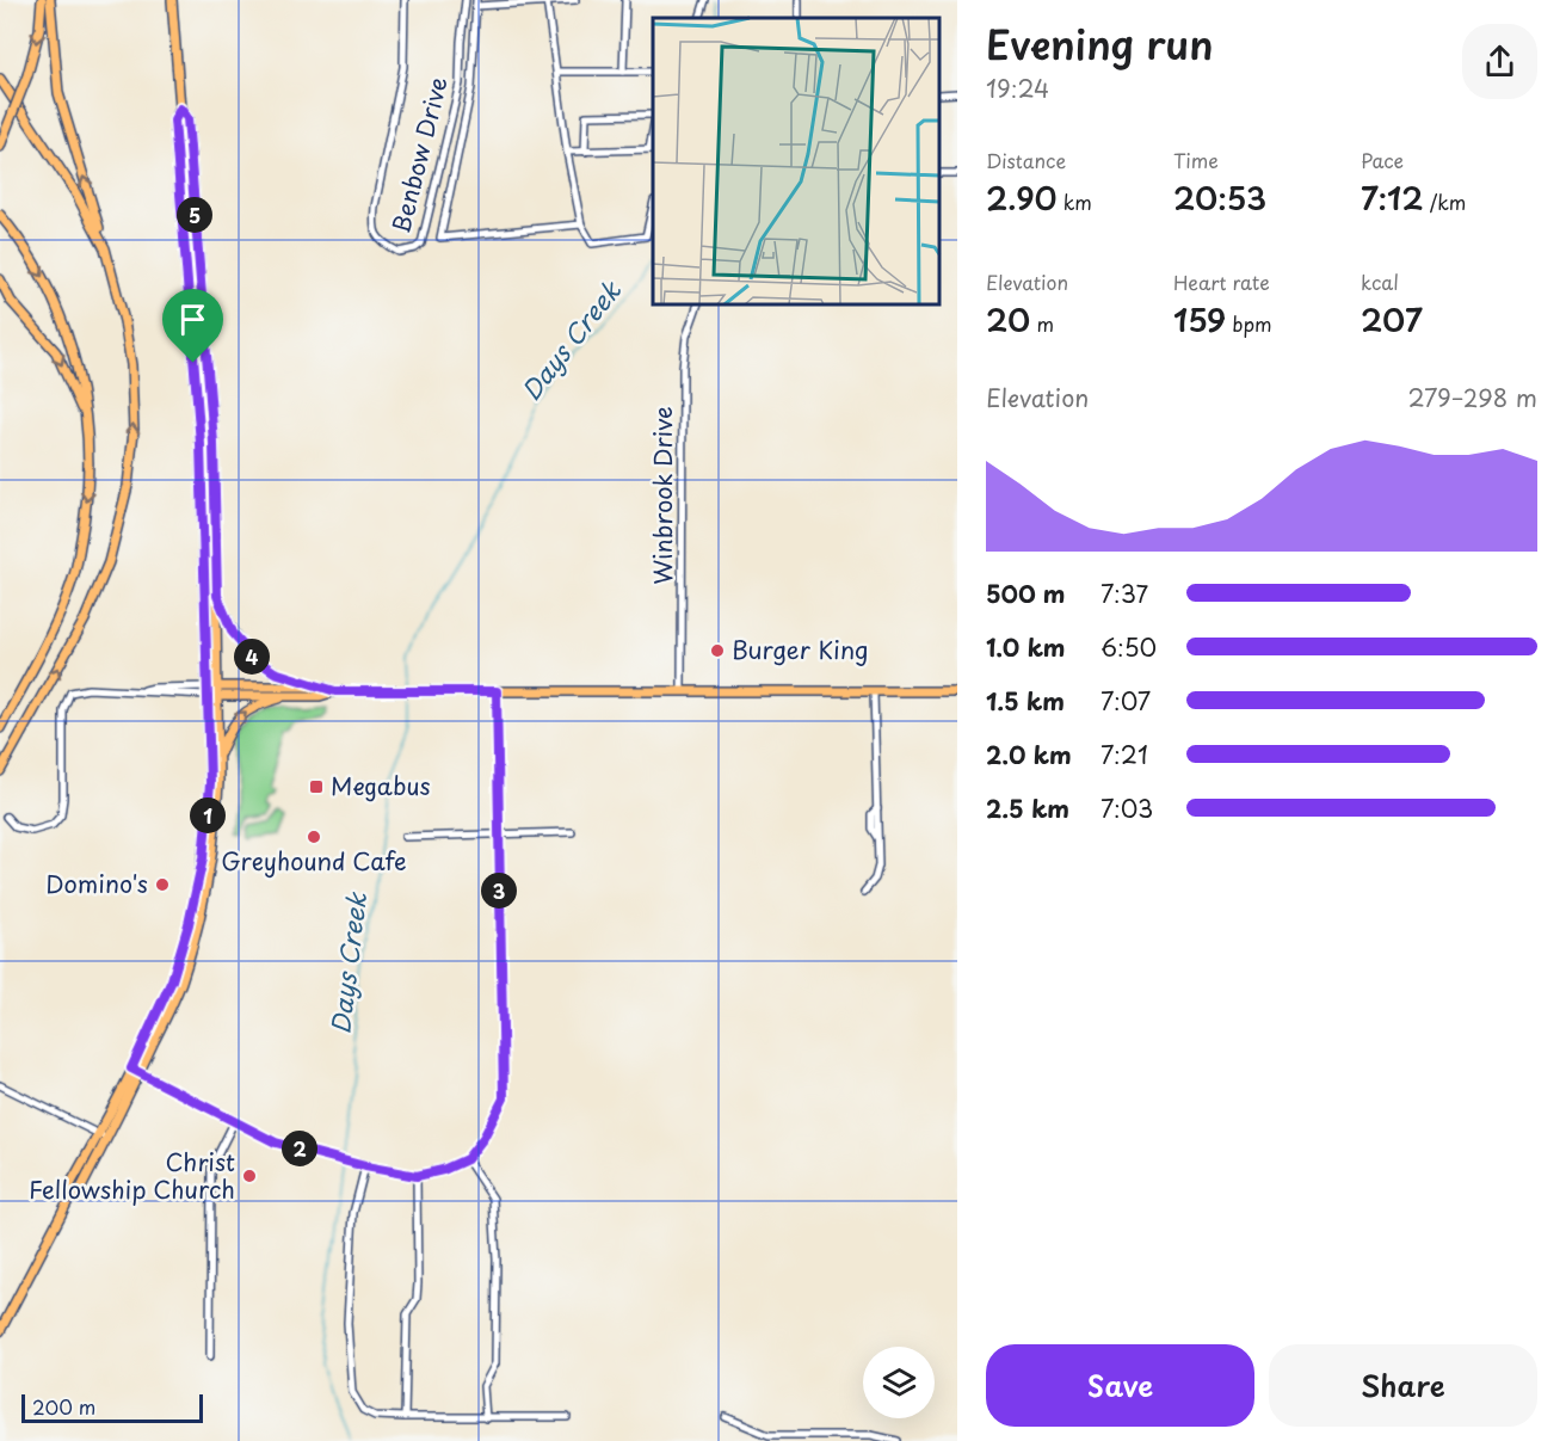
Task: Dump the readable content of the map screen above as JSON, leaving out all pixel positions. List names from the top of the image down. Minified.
{"streets":{"street":["Benbow Drive","Winbrook Drive"]},"water":["Days Creek"],"places":{"other":["Burger King","Greyhound Cafe","Domino's","Christ Fellowship Church"],"transit":["Megabus"]},"scale_bar":"200 m","page":{"heading":["Evening run","19:24"],"stats":[["Distance","2.90 km"],["Time","20:53"],["Pace","7:12 /km"],["Elevation","20 m"],["Heart rate","159 bpm"],["kcal","207"]],"pins":["5","4","1","3","2"],"chart":["Elevation","279–298 m"],"list":[{"name":"500 m","note":"7:37"},{"name":"1.0 km","note":"6:50"},{"name":"1.5 km","note":"7:07"},{"name":"2.0 km","note":"7:21"},{"name":"2.5 km","note":"7:03"}],"buttons":["Save","Share"],"scale":"200 m"}}
